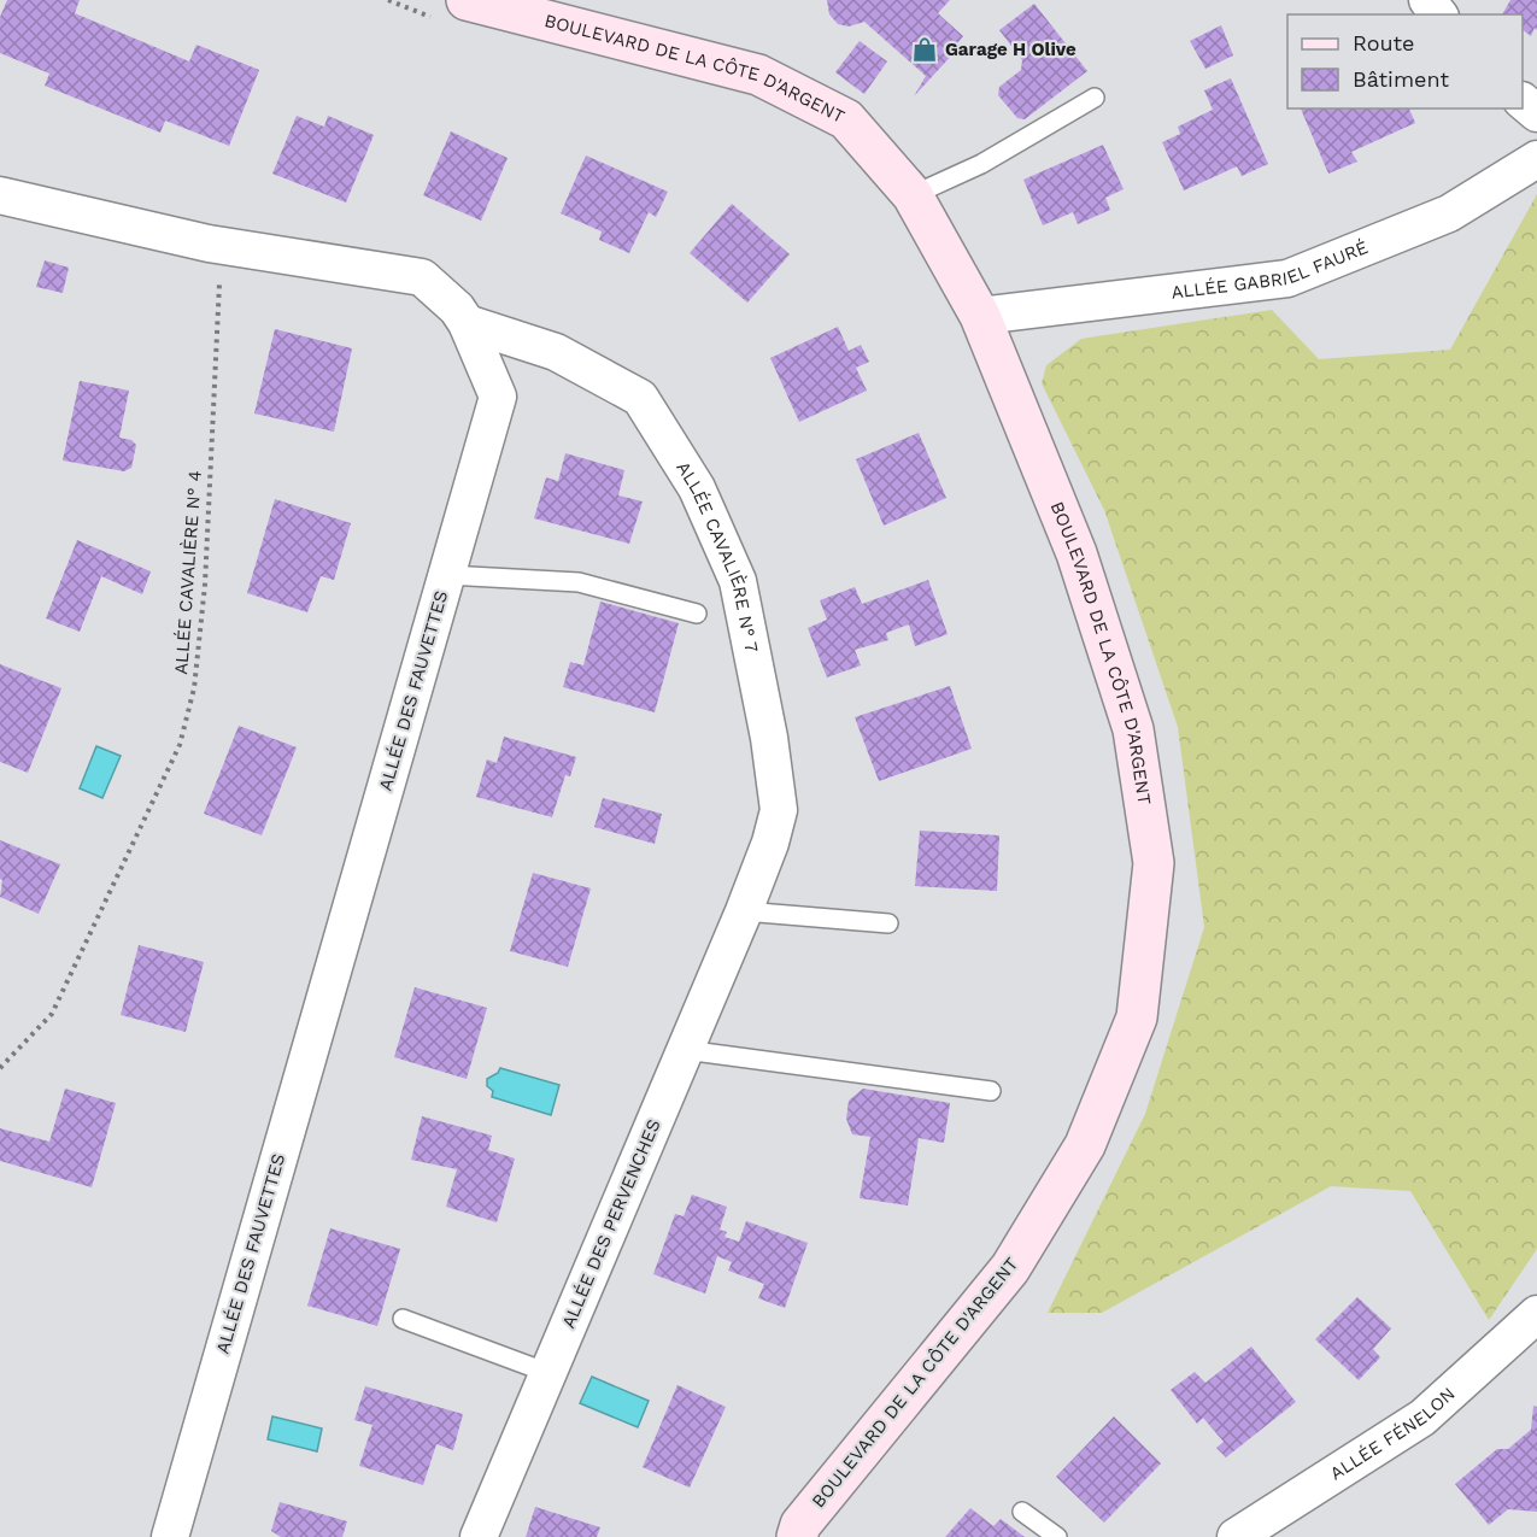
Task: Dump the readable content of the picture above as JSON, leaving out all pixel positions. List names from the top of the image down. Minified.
{"streets":{"main road":["BOULEVARD DE LA CÔTE D'ARGENT"],"street":["ALLÉE GABRIEL FAURÉ","ALLÉE CAVALIÈRE N° 7","ALLÉE DES FAUVETTES","ALLÉE DES PERVENCHES","ALLÉE FÉNELON"],"path":["ALLÉE CAVALIÈRE N° 4"]},"crossings":[["BOULEVARD DE LA CÔTE D'ARGENT","ALLÉE GABRIEL FAURÉ"],["ALLÉE CAVALIÈRE N° 7","ALLÉE DES FAUVETTES"],["ALLÉE CAVALIÈRE N° 7","ALLÉE DES PERVENCHES"],["ALLÉE CAVALIÈRE N° 4","ALLÉE DES FAUVETTES"]],"places":{"shop":["Garage H Olive"]},"legend":["Route","Bâtiment"]}
